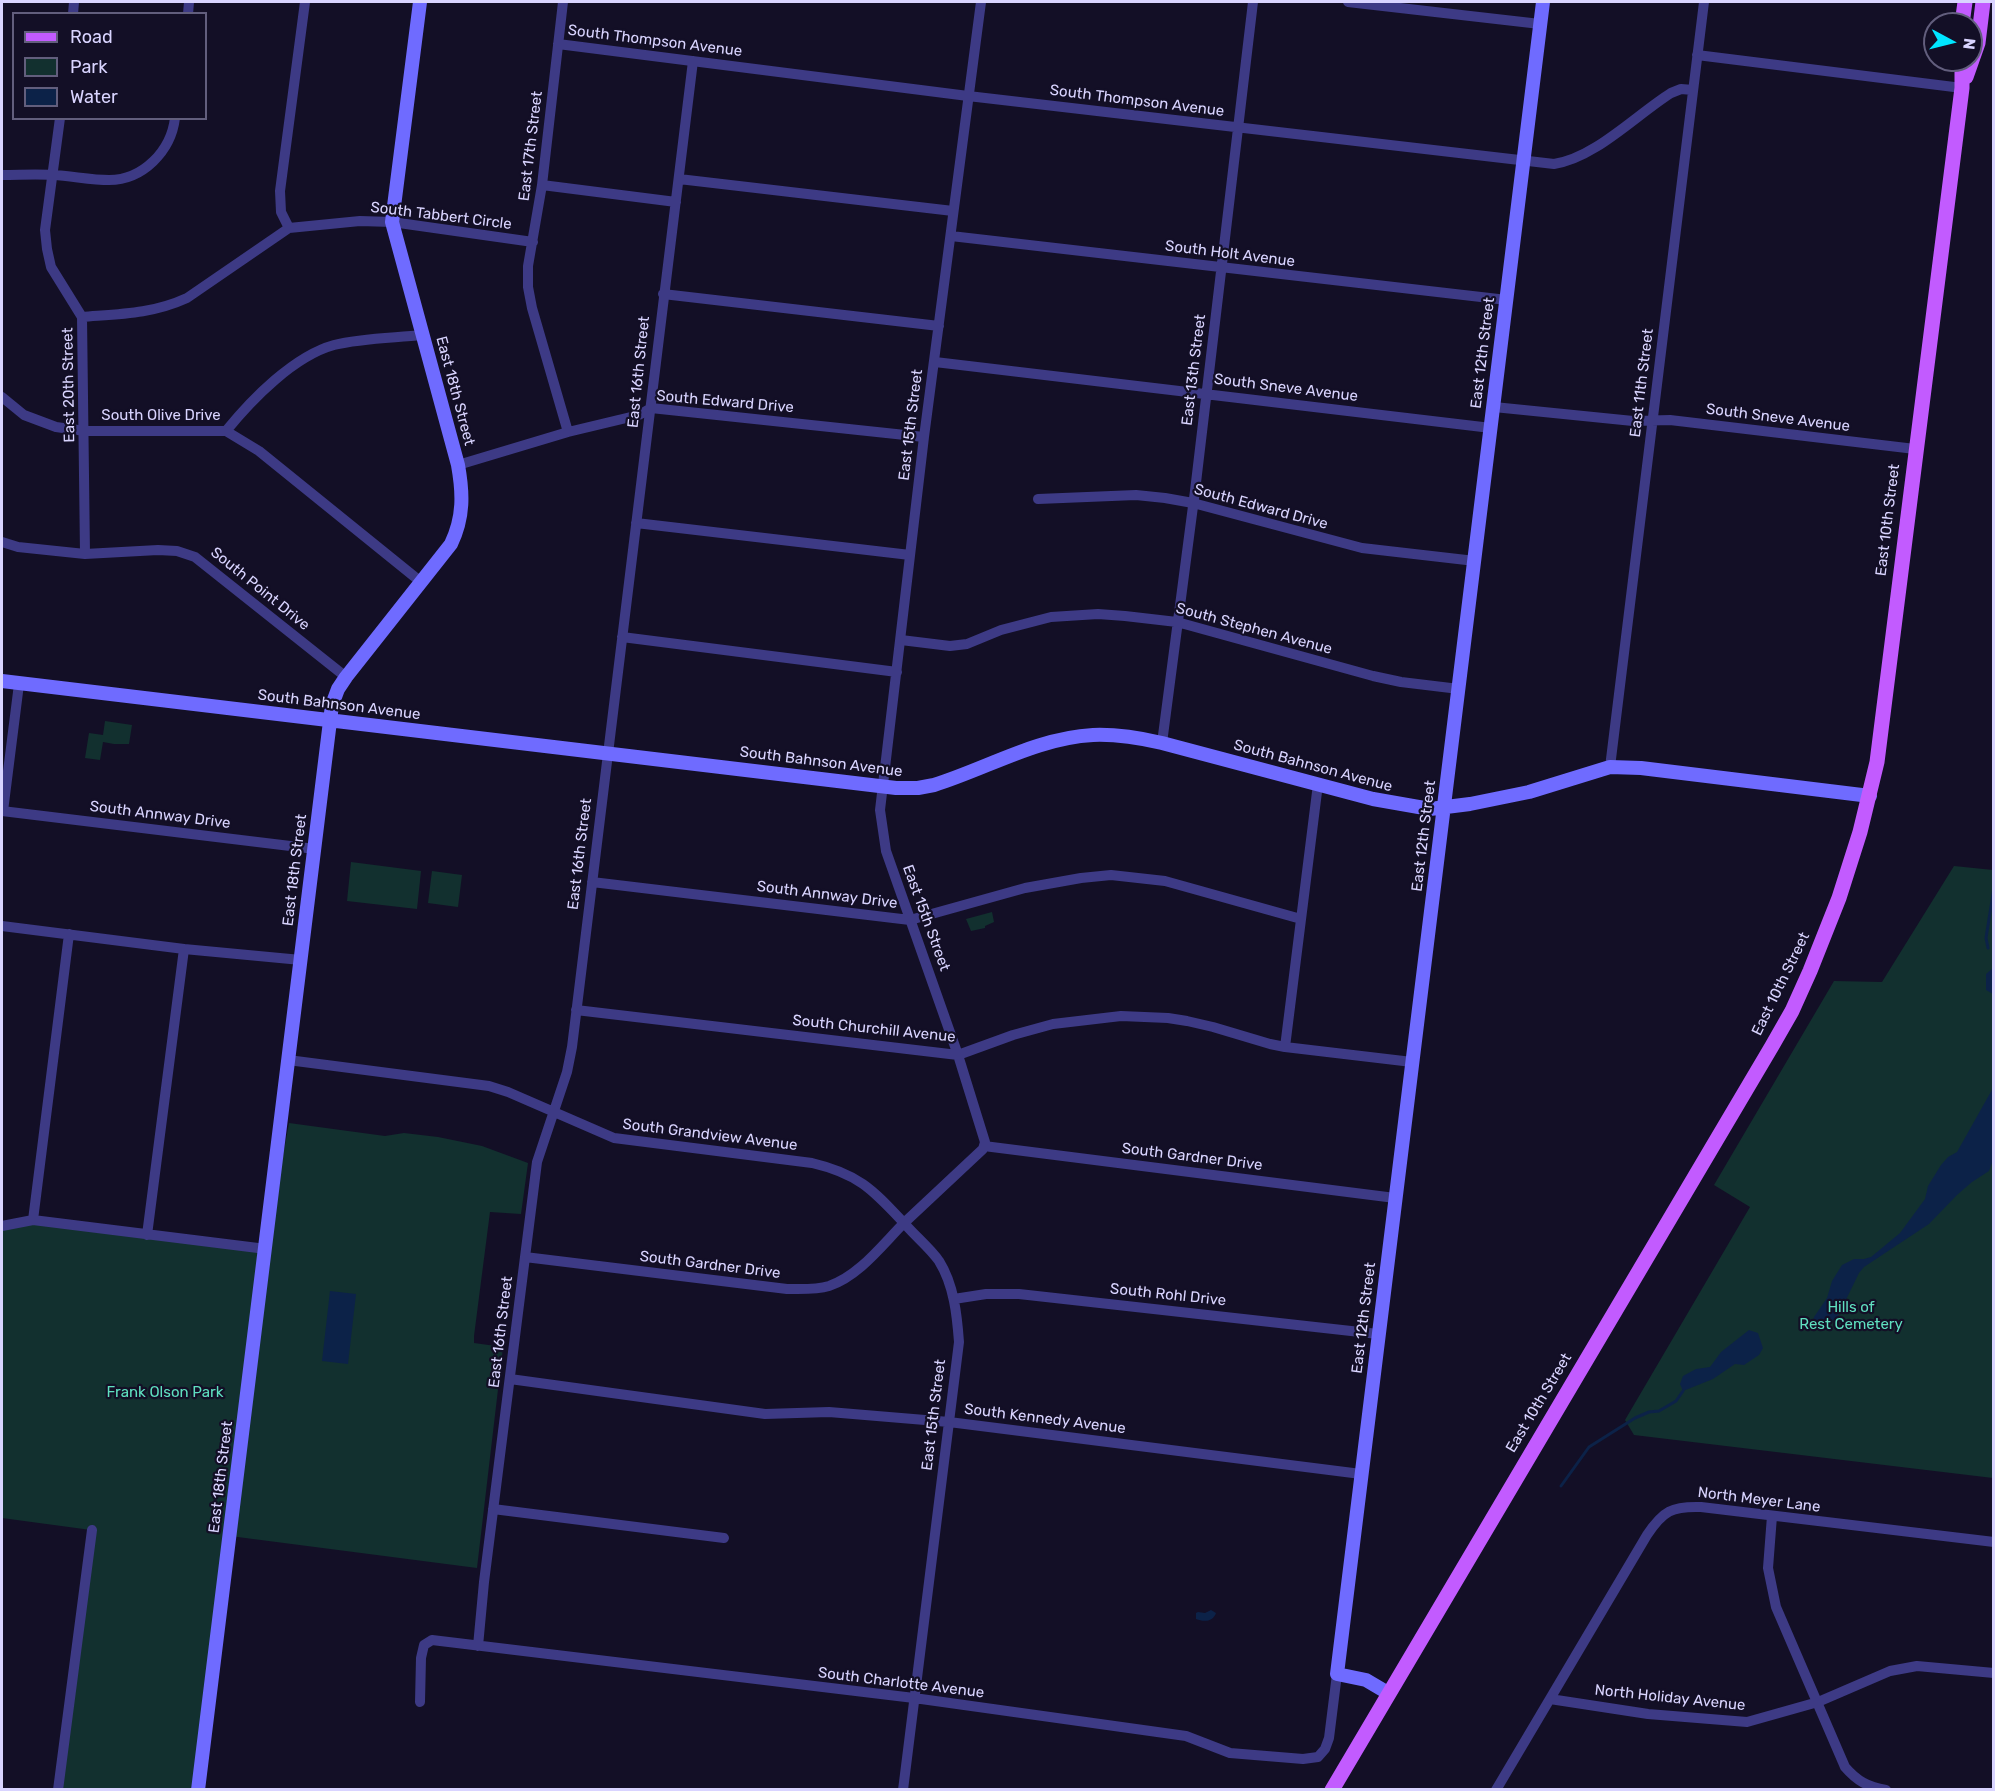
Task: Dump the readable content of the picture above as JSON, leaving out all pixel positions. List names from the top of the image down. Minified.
{"streets":{"main road":["East 10th Street"],"street":["South Thompson Avenue","East 17th Street","South Tabbert Circle","South Holt Avenue","East 12th Street","East 13th Street","East 16th Street","East 11th Street","East 20th Street","South Sneve Avenue","East 18th Street","South Edward Drive","South Olive Drive","East 15th Street","South Point Drive","South Stephen Avenue","South Bahnson Avenue","South Annway Drive","South Churchill Avenue","South Grandview Avenue","South Gardner Drive","South Rohl Drive","South Kennedy Avenue","North Meyer Lane","South Charlotte Avenue","North Holiday Avenue"]},"crossings":[["South Thompson Avenue","East 17th Street"],["South Thompson Avenue","East 12th Street"],["South Thompson Avenue","East 13th Street"],["South Thompson Avenue","East 16th Street"],["South Thompson Avenue","East 11th Street"],["South Thompson Avenue","East 15th Street"],["East 17th Street","South Tabbert Circle"],["East 17th Street","South Edward Drive"],["South Tabbert Circle","East 20th Street"],["South Tabbert Circle","East 18th Street"],["South Holt Avenue","East 12th Street"],["South Holt Avenue","East 13th Street"],["South Holt Avenue","East 15th Street"],["East 12th Street","South Sneve Avenue"],["East 12th Street","South Edward Drive"],["East 12th Street","South Stephen Avenue"],["East 12th Street","South Bahnson Avenue"],["East 12th Street","South Churchill Avenue"],["East 12th Street","South Gardner Drive"],["East 12th Street","South Rohl Drive"],["East 12th Street","South Kennedy Avenue"],["East 12th Street","South Charlotte Avenue"],["East 13th Street","South Sneve Avenue"],["East 13th Street","South Edward Drive"],["East 13th Street","South Stephen Avenue"],["East 13th Street","South Bahnson Avenue"],["East 16th Street","South Edward Drive"],["East 16th Street","South Bahnson Avenue"],["East 16th Street","South Annway Drive"],["East 16th Street","South Churchill Avenue"],["East 16th Street","South Grandview Avenue"],["East 16th Street","South Gardner Drive"],["East 16th Street","South Kennedy Avenue"],["East 16th Street","South Charlotte Avenue"],["East 11th Street","South Sneve Avenue"],["East 11th Street","South Bahnson Avenue"],["East 20th Street","South Olive Drive"],["East 20th Street","South Point Drive"],["South Sneve Avenue","East 15th Street"],["South Sneve Avenue","East 10th Street"],["East 18th Street","South Edward Drive"],["East 18th Street","South Olive Drive"],["East 18th Street","South Point Drive"],["East 18th Street","South Bahnson Avenue"],["East 18th Street","South Annway Drive"],["East 18th Street","South Grandview Avenue"],["South Edward Drive","East 15th Street"],["East 15th Street","South Stephen Avenue"],["East 15th Street","South Bahnson Avenue"],["East 15th Street","South Annway Drive"],["East 15th Street","South Churchill Avenue"],["East 15th Street","South Grandview Avenue"],["East 15th Street","South Gardner Drive"],["East 15th Street","South Rohl Drive"],["East 15th Street","South Kennedy Avenue"],["East 15th Street","South Charlotte Avenue"],["East 10th Street","South Bahnson Avenue"],["South Grandview Avenue","South Gardner Drive"],["North Meyer Lane","North Holiday Avenue"]],"parks":["Hills of Rest Cemetery","Frank Olson Park"],"legend":["Road","Park","Water"],"north":"right"}
